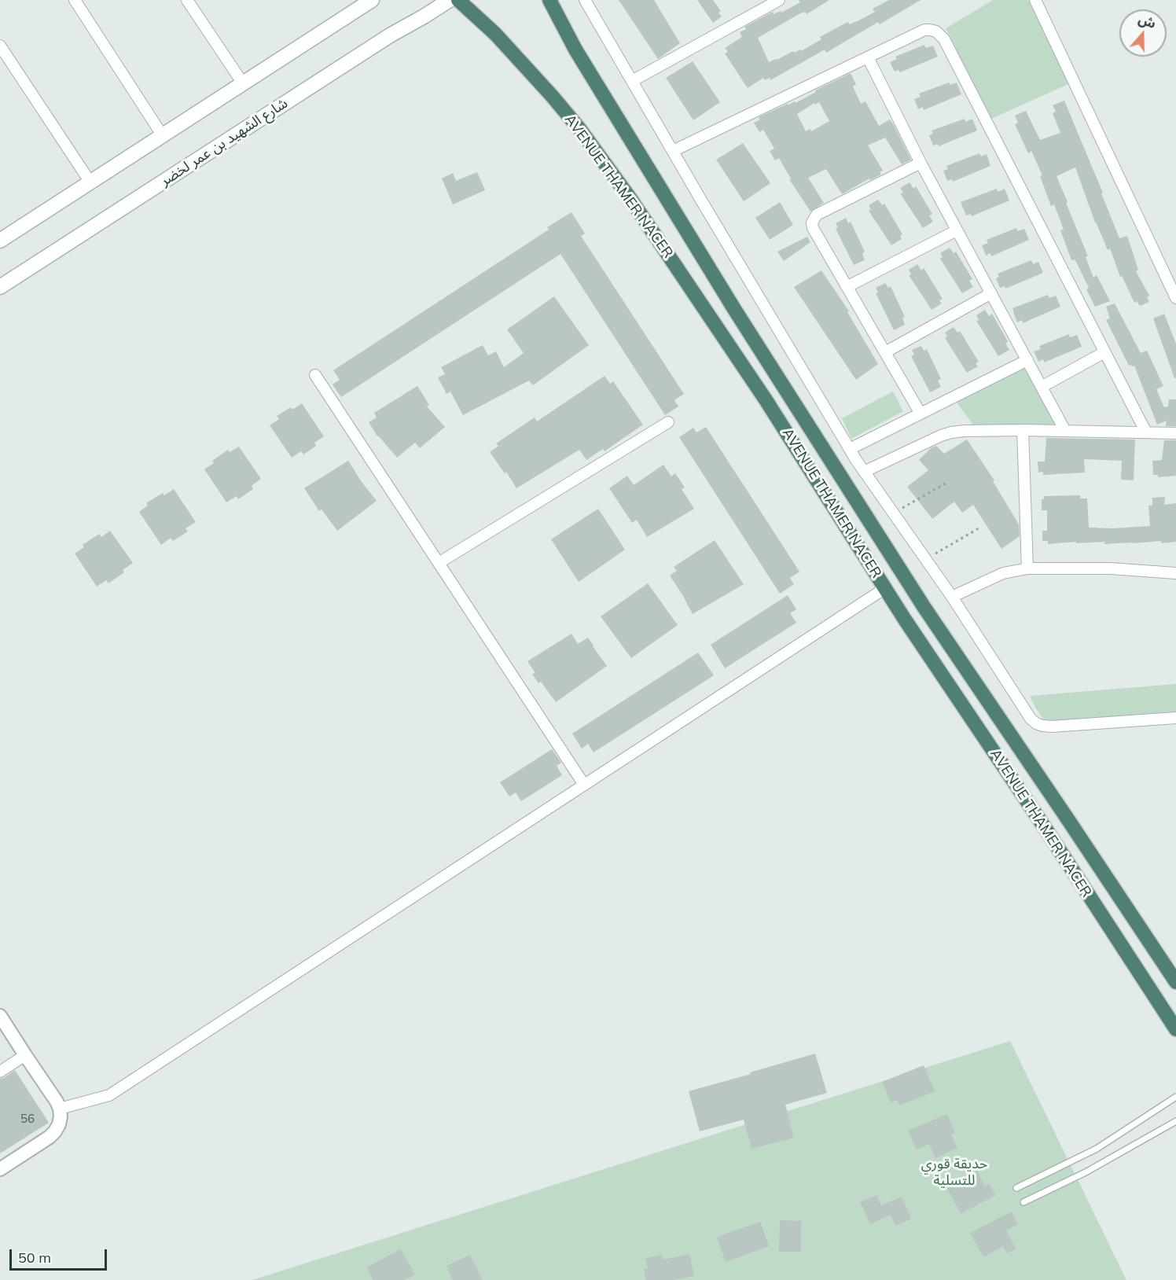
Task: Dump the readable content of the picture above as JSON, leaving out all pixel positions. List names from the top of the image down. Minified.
{"streets":{"highway":["AVENUE THAMER NACER"],"main road":["شارع الشهيد بن عمر لخضر"]},"parks":["حديقة قوري للتسلية"],"house_numbers":["56"],"scale_bar":"50 m","north":"top"}
